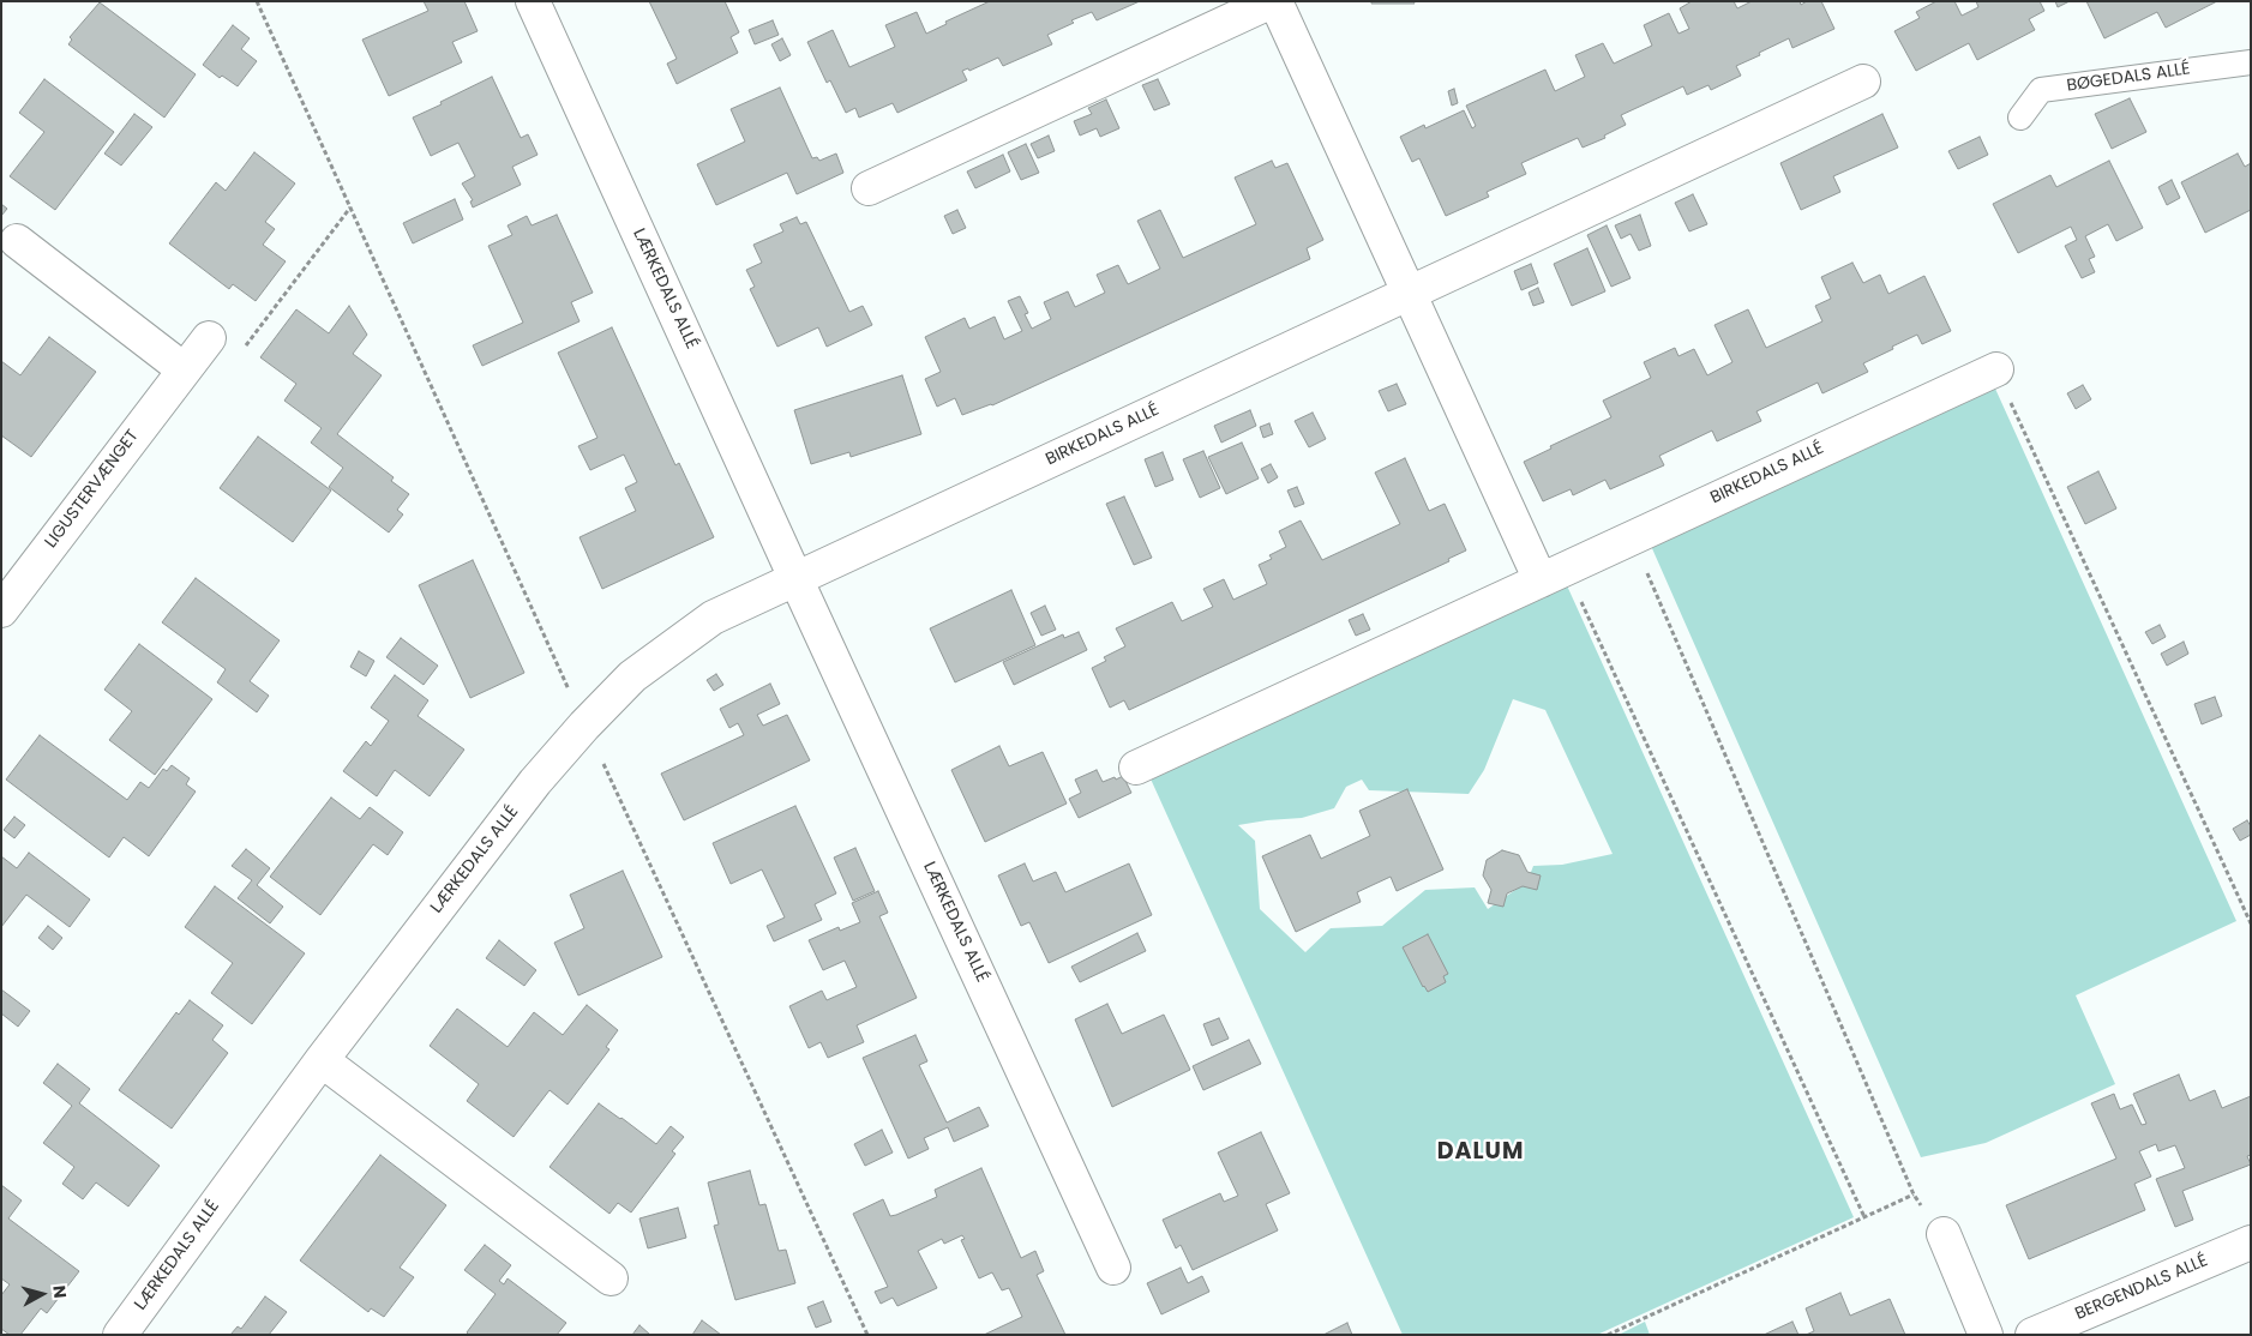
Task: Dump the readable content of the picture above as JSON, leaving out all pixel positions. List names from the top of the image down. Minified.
{"streets":{"street":["LÆRKEDALS ALLÉ","BIRKEDALS ALLÉ","LIGUSTERVÆNGET","BERGENDALS ALLÉ"],"lane":["BØGEDALS ALLÉ"]},"crossings":[["LÆRKEDALS ALLÉ","BIRKEDALS ALLÉ"]],"districts":["DALUM"],"north":"right"}
